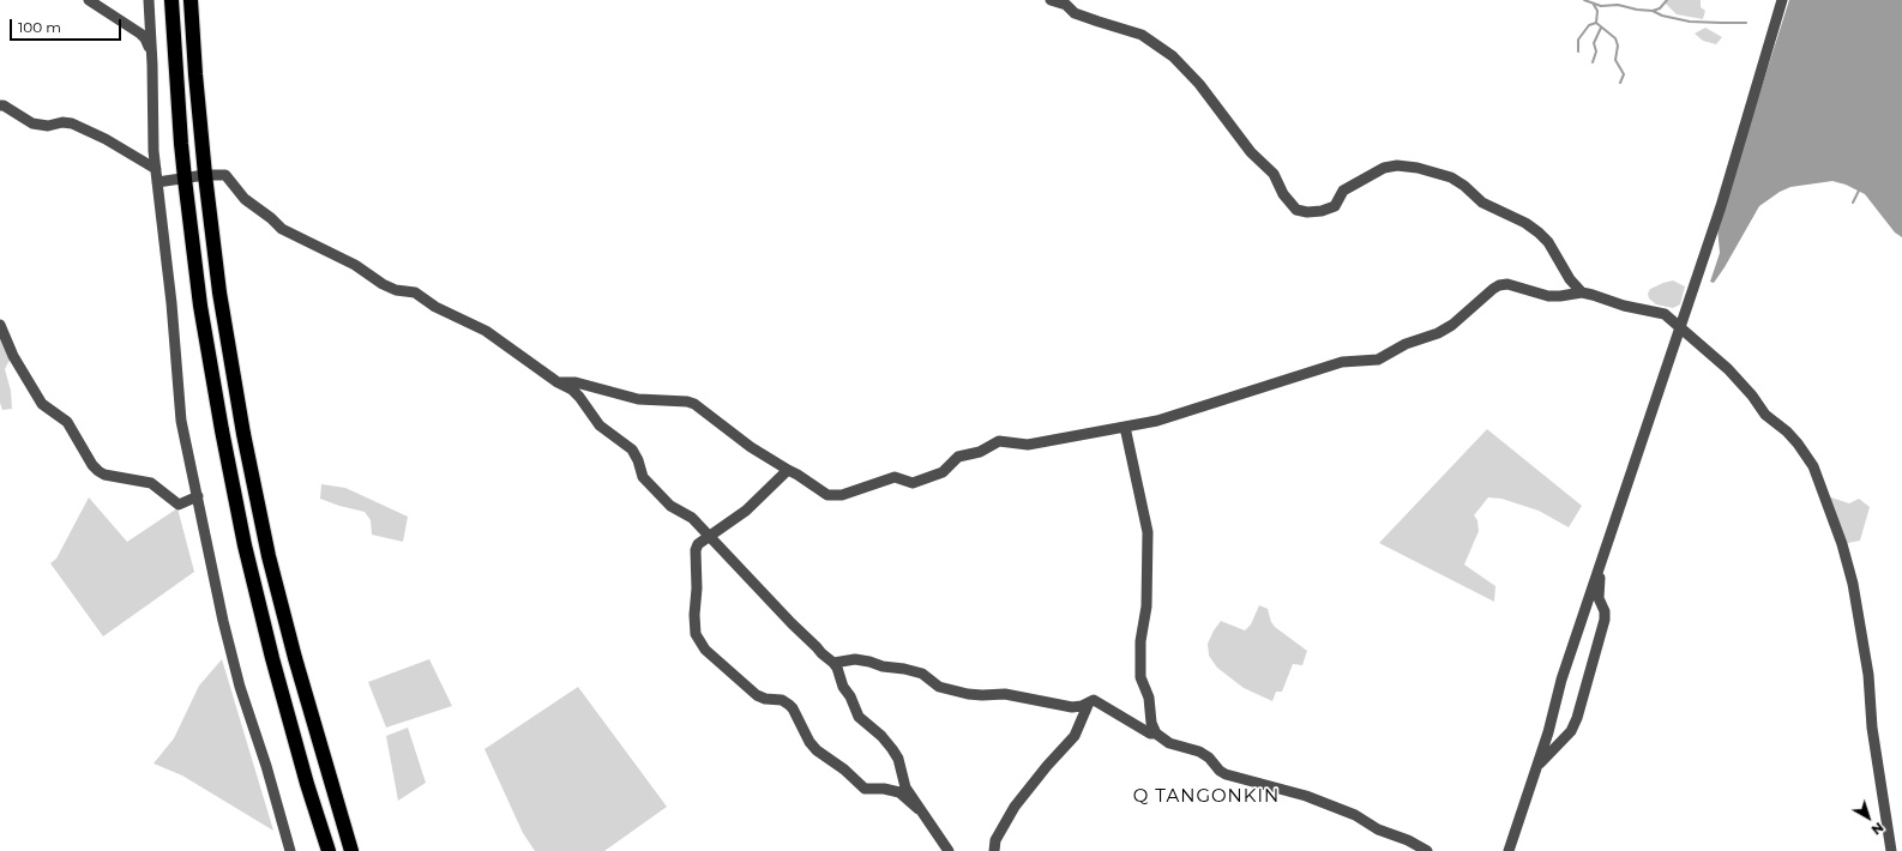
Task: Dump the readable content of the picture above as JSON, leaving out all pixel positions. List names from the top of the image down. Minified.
{"districts":["Q TANGONKIN"],"scale_bar":"100 m","north":"bottom right"}
